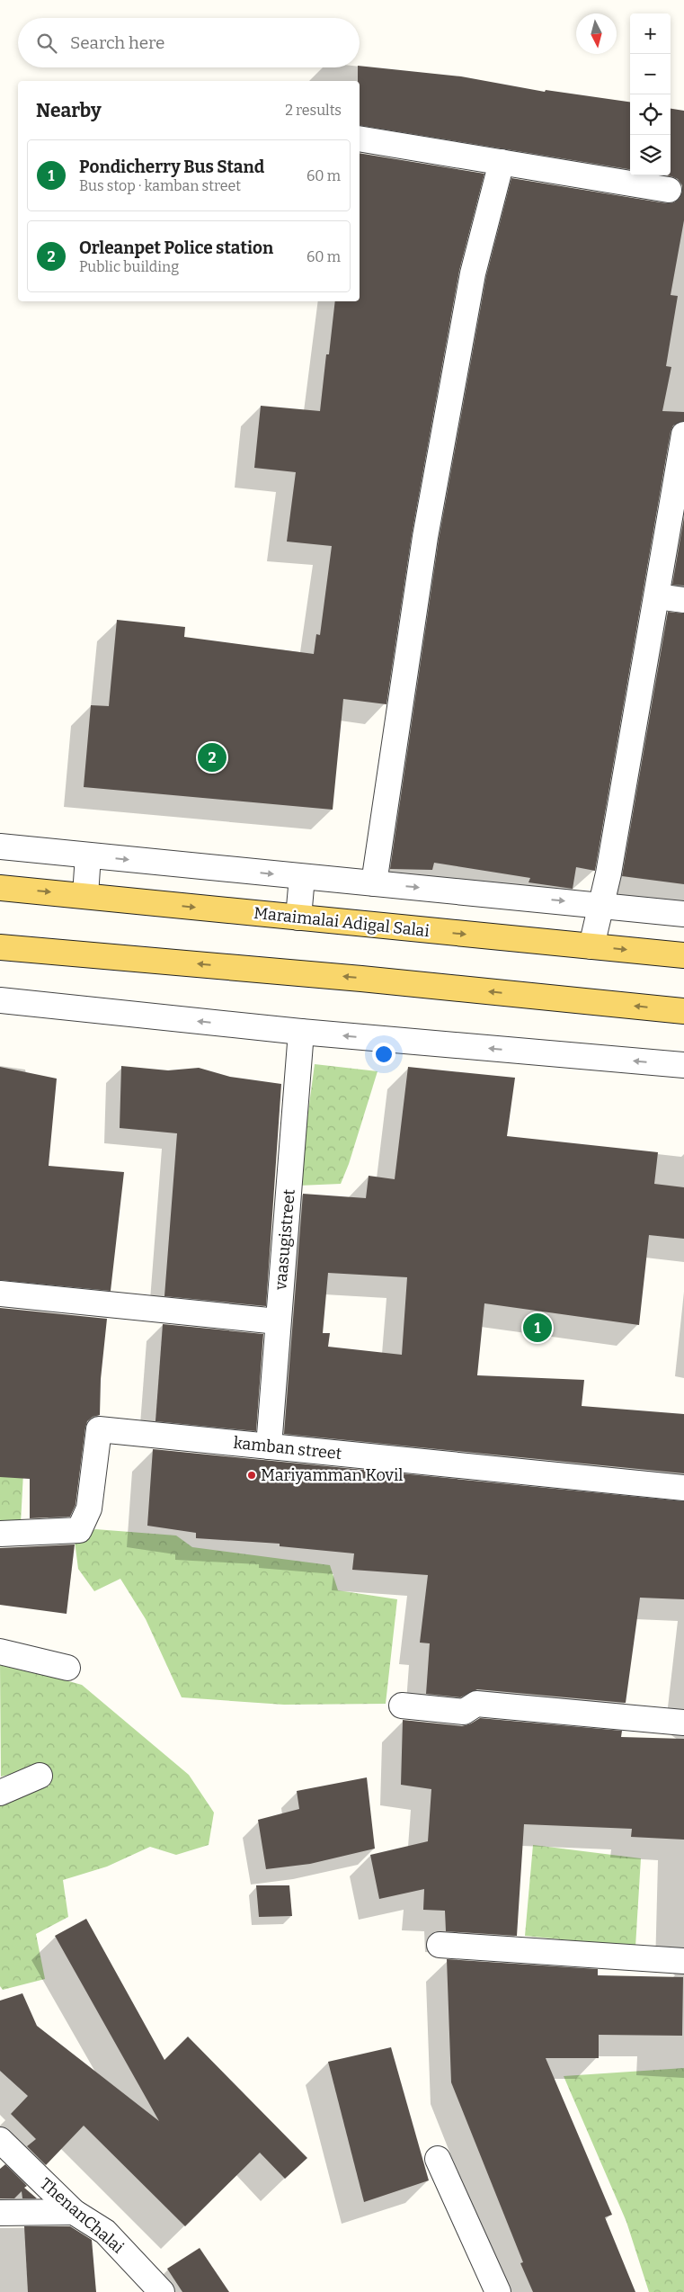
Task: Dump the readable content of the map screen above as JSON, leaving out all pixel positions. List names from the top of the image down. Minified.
{"streets":{"main road":["Maraimalai Adigal Salai"],"street":["vaasugistreet","kamban street","ThenanChalai"]},"crossings":[["vaasugistreet","kamban street"]],"places":["Mariyamman Kovil"],"north":"bottom","page":{"map_buttons":["+","−"],"search":"Search here","heading":["Nearby","2 results"],"list":[{"mark":"1","name":"Pondicherry Bus Stand","note":"Bus stop · kamban street","value":"60 m"},{"mark":"2","name":"Orleanpet Police station","note":"Public building","value":"60 m"}],"pins":["2","1"]}}
